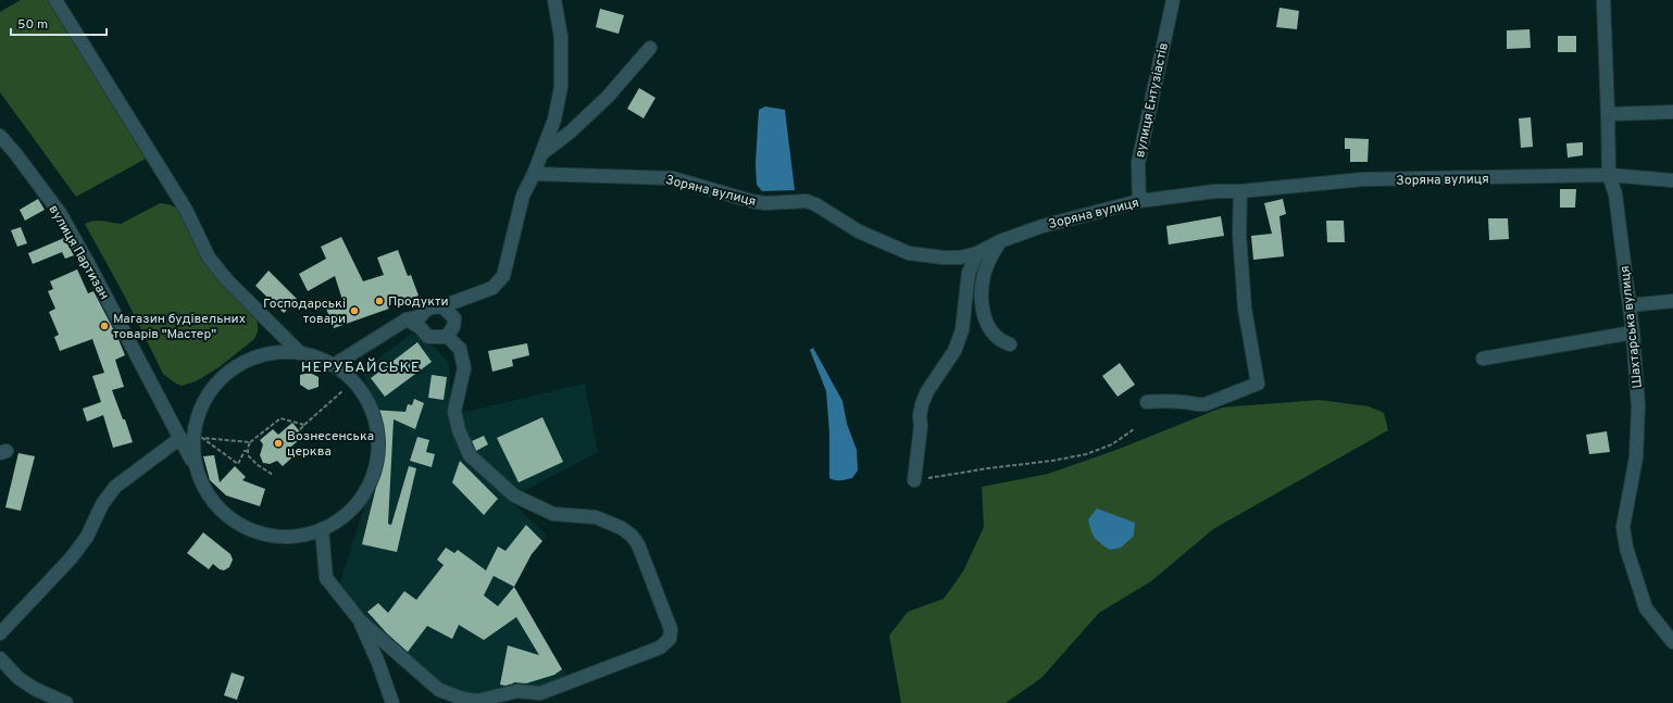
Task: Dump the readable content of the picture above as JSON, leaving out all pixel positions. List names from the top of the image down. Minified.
{"streets":{"street":["вулиця Ентузіастів","Зоряна вулиця","вулиця Партизан","Шахтарська вулиця"]},"crossings":[["вулиця Ентузіастів","Зоряна вулиця"],["Зоряна вулиця","Шахтарська вулиця"]],"districts":["НЕРУБАЙСЬКЕ"],"places":["Продукти","Господарські товари","Магазин будівельних товарів \"Мастер\"","Вознесенська церква"],"scale_bar":"50 m"}
